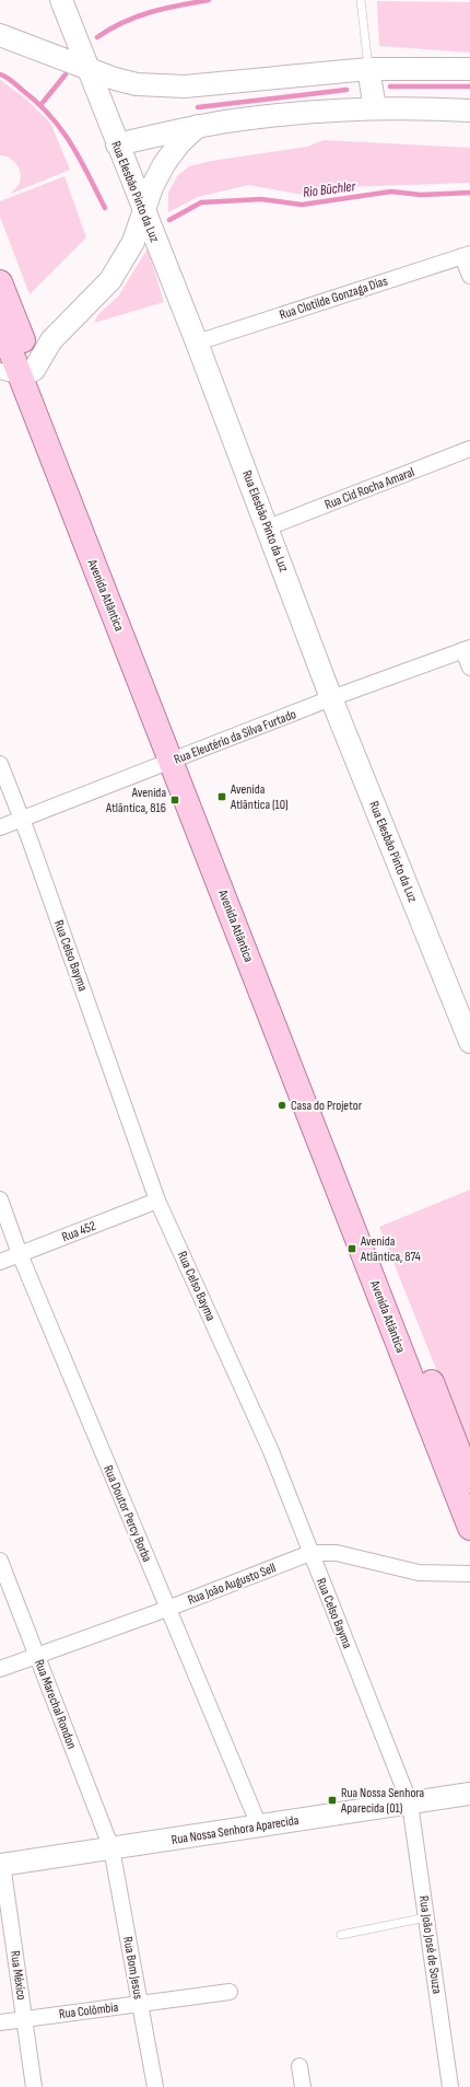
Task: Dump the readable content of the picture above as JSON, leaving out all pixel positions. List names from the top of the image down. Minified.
{"streets":{"main road":["Avenida Atlântica"],"street":["Rua Elesbão Pinto da Luz","Rua Clotilde Gonzaga Dias","Rua Cid Rocha Amaral","Rua Eleutério da Silva Furtado","Rua Celso Bayma","Rua 452","Rua Doutor Percy Borba","Rua João Augusto Sell","Rua Marechal Rondon","Rua Nossa Senhora Aparecida","Rua João José de Souza","Rua Bom Jesus","Rua México","Rua Colômbia"]},"crossings":[["Rua Elesbão Pinto da Luz","Rua Clotilde Gonzaga Dias"],["Rua Elesbão Pinto da Luz","Rua Cid Rocha Amaral"],["Rua Elesbão Pinto da Luz","Rua Eleutério da Silva Furtado"],["Avenida Atlântica","Rua Eleutério da Silva Furtado"],["Rua Eleutério da Silva Furtado","Rua Celso Bayma"],["Rua Celso Bayma","Rua 452"],["Rua Celso Bayma","Rua João Augusto Sell"],["Rua Celso Bayma","Rua Nossa Senhora Aparecida"],["Rua Celso Bayma","Rua João José de Souza"],["Rua 452","Rua Doutor Percy Borba"],["Rua Doutor Percy Borba","Rua João Augusto Sell"],["Rua Doutor Percy Borba","Rua Nossa Senhora Aparecida"],["Rua João Augusto Sell","Rua Marechal Rondon"],["Rua Marechal Rondon","Rua Nossa Senhora Aparecida"],["Rua Marechal Rondon","Rua Bom Jesus"],["Rua Nossa Senhora Aparecida","Rua João José de Souza"],["Rua Nossa Senhora Aparecida","Rua Bom Jesus"],["Rua Nossa Senhora Aparecida","Rua México"],["Rua Bom Jesus","Rua Colômbia"],["Rua México","Rua Colômbia"]],"water":["Rio Büchler"],"places":{"transit":["Avenida Atlântica (10)","Avenida Atlântica, 816","Avenida Atlântica, 874","Rua Nossa Senhora Aparecida (01)"],"other":["Casa do Projetor"]}}
